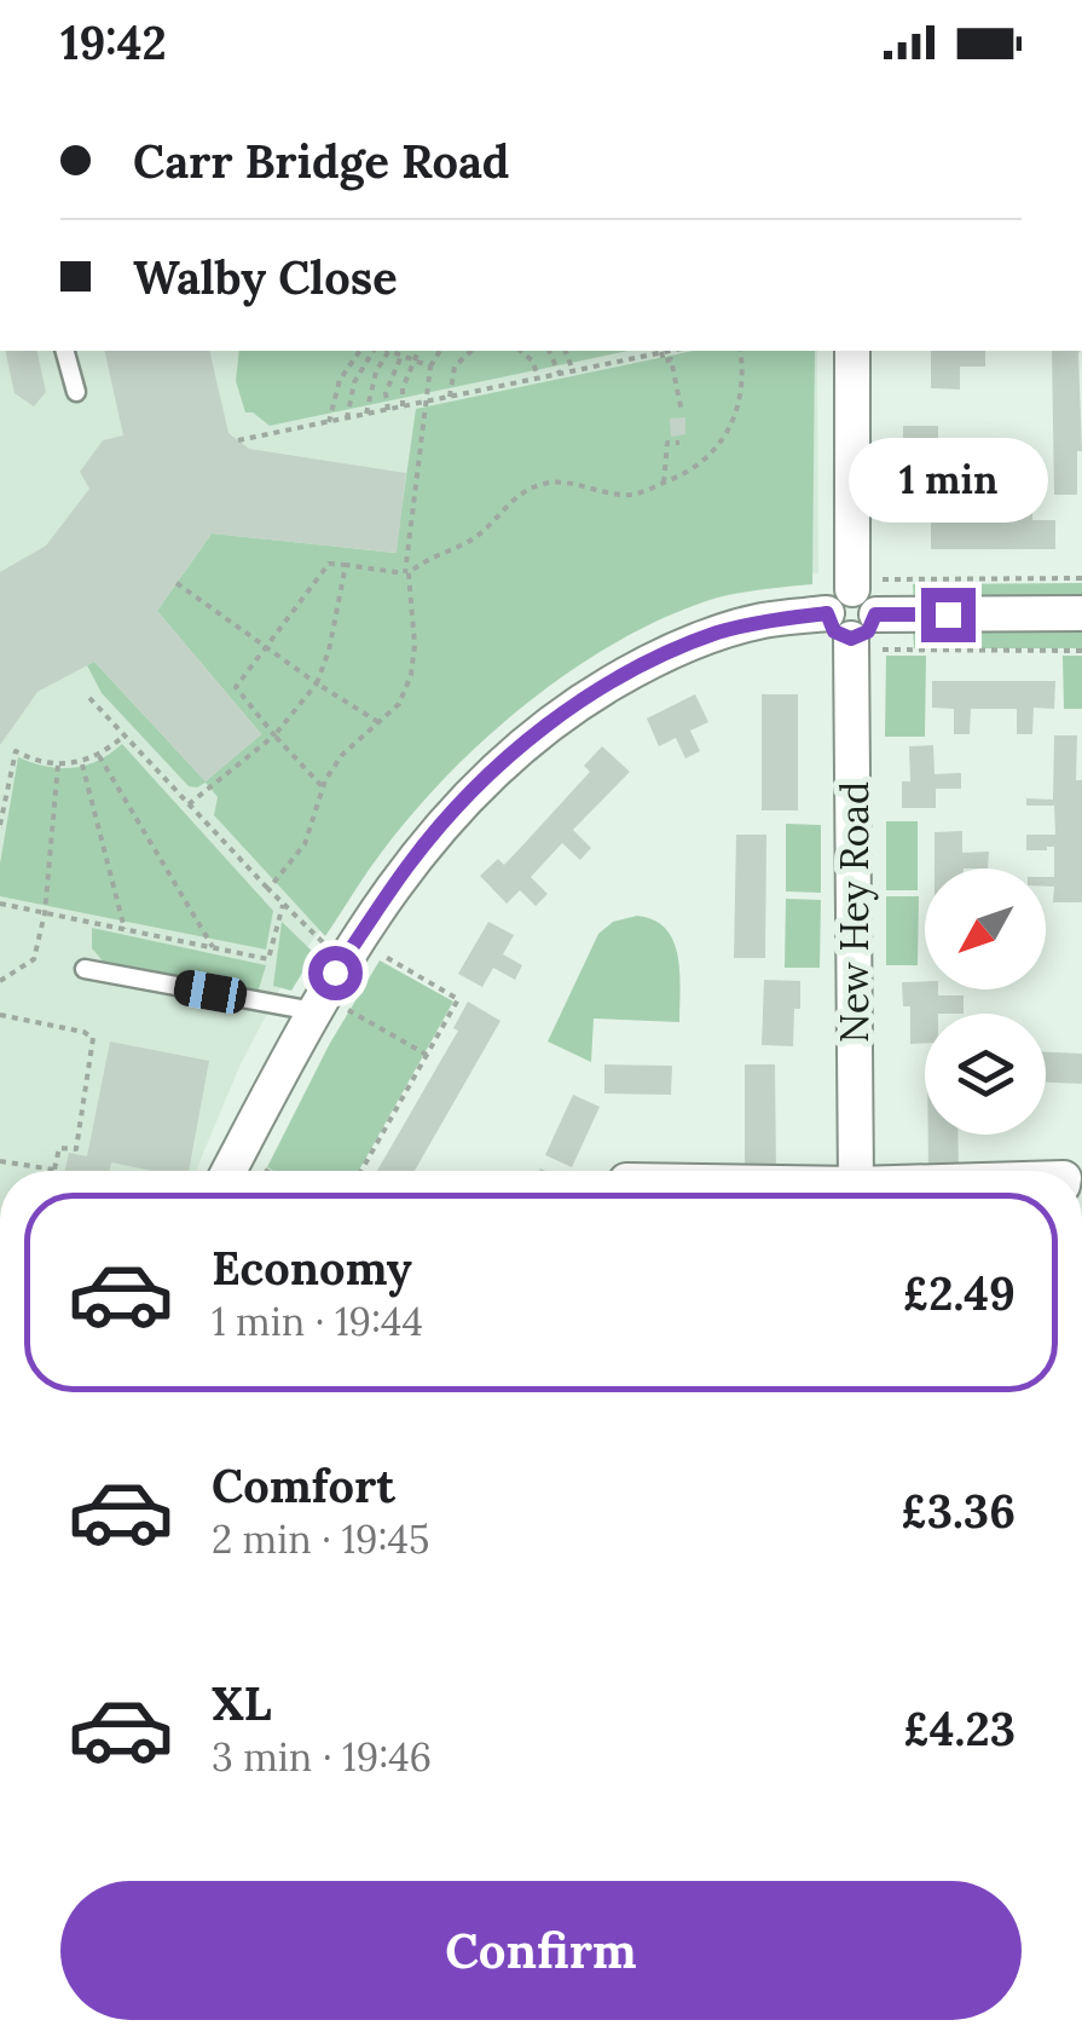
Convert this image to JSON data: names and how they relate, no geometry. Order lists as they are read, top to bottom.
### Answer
{
  "streets": {
    "street": ["New Hey Road"]
  },
  "north": "bottom left",
  "page": {
    "status": "19:42",
    "banner": ["Carr Bridge Road", "Walby Close"],
    "bubble": "1 min",
    "list": [
      {
        "name": "Economy",
        "note": "1 min · 19:44",
        "value": "£2.49"
      },
      {
        "name": "Comfort",
        "note": "2 min · 19:45",
        "value": "£3.36"
      },
      {
        "name": "XL",
        "note": "3 min · 19:46",
        "value": "£4.23"
      }
    ],
    "buttons": "Confirm"
  }
}
